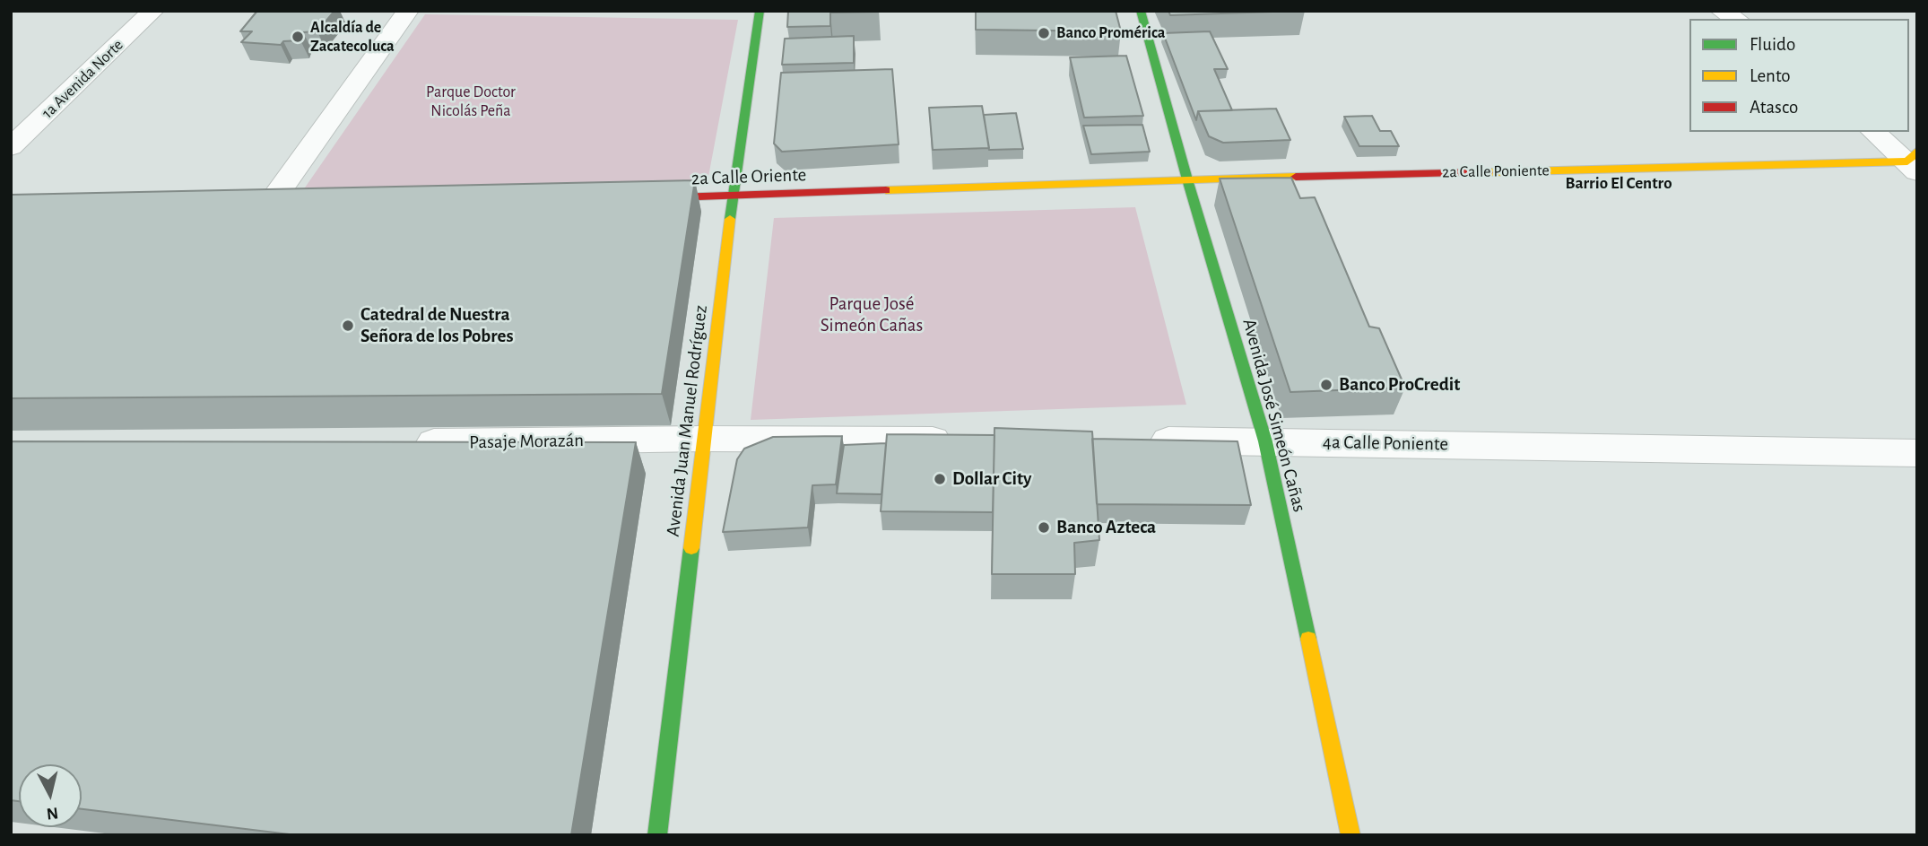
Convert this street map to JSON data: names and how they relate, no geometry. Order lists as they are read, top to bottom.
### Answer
{
  "streets": {
    "main road": [
      "2a Calle Poniente",
      "2a Calle Oriente",
      "Avenida José Simeón Cañas",
      "Avenida Juan Manuel Rodríguez"
    ],
    "street": ["1a Avenida Norte", "Pasaje Morazán", "4a Calle Poniente"]
  },
  "crossings": [
    ["2a Calle Poniente", "2a Calle Oriente"],
    ["2a Calle Poniente", "Avenida José Simeón Cañas"],
    ["2a Calle Oriente", "Avenida José Simeón Cañas"],
    ["2a Calle Oriente", "Avenida Juan Manuel Rodríguez"],
    ["Avenida José Simeón Cañas", "4a Calle Poniente"],
    ["Avenida Juan Manuel Rodríguez", "Pasaje Morazán"]
  ],
  "districts": ["Barrio El Centro"],
  "parks": ["Parque Doctor Nicolás Peña", "Parque José Simeón Cañas"],
  "places": [
    "Banco Promérica",
    "Alcaldía de Zacatecoluca",
    "Catedral de Nuestra Señora de los Pobres",
    "Banco ProCredit",
    "Dollar City",
    "Banco Azteca"
  ],
  "legend": ["Fluido", "Lento", "Atasco"],
  "north": "bottom"
}
